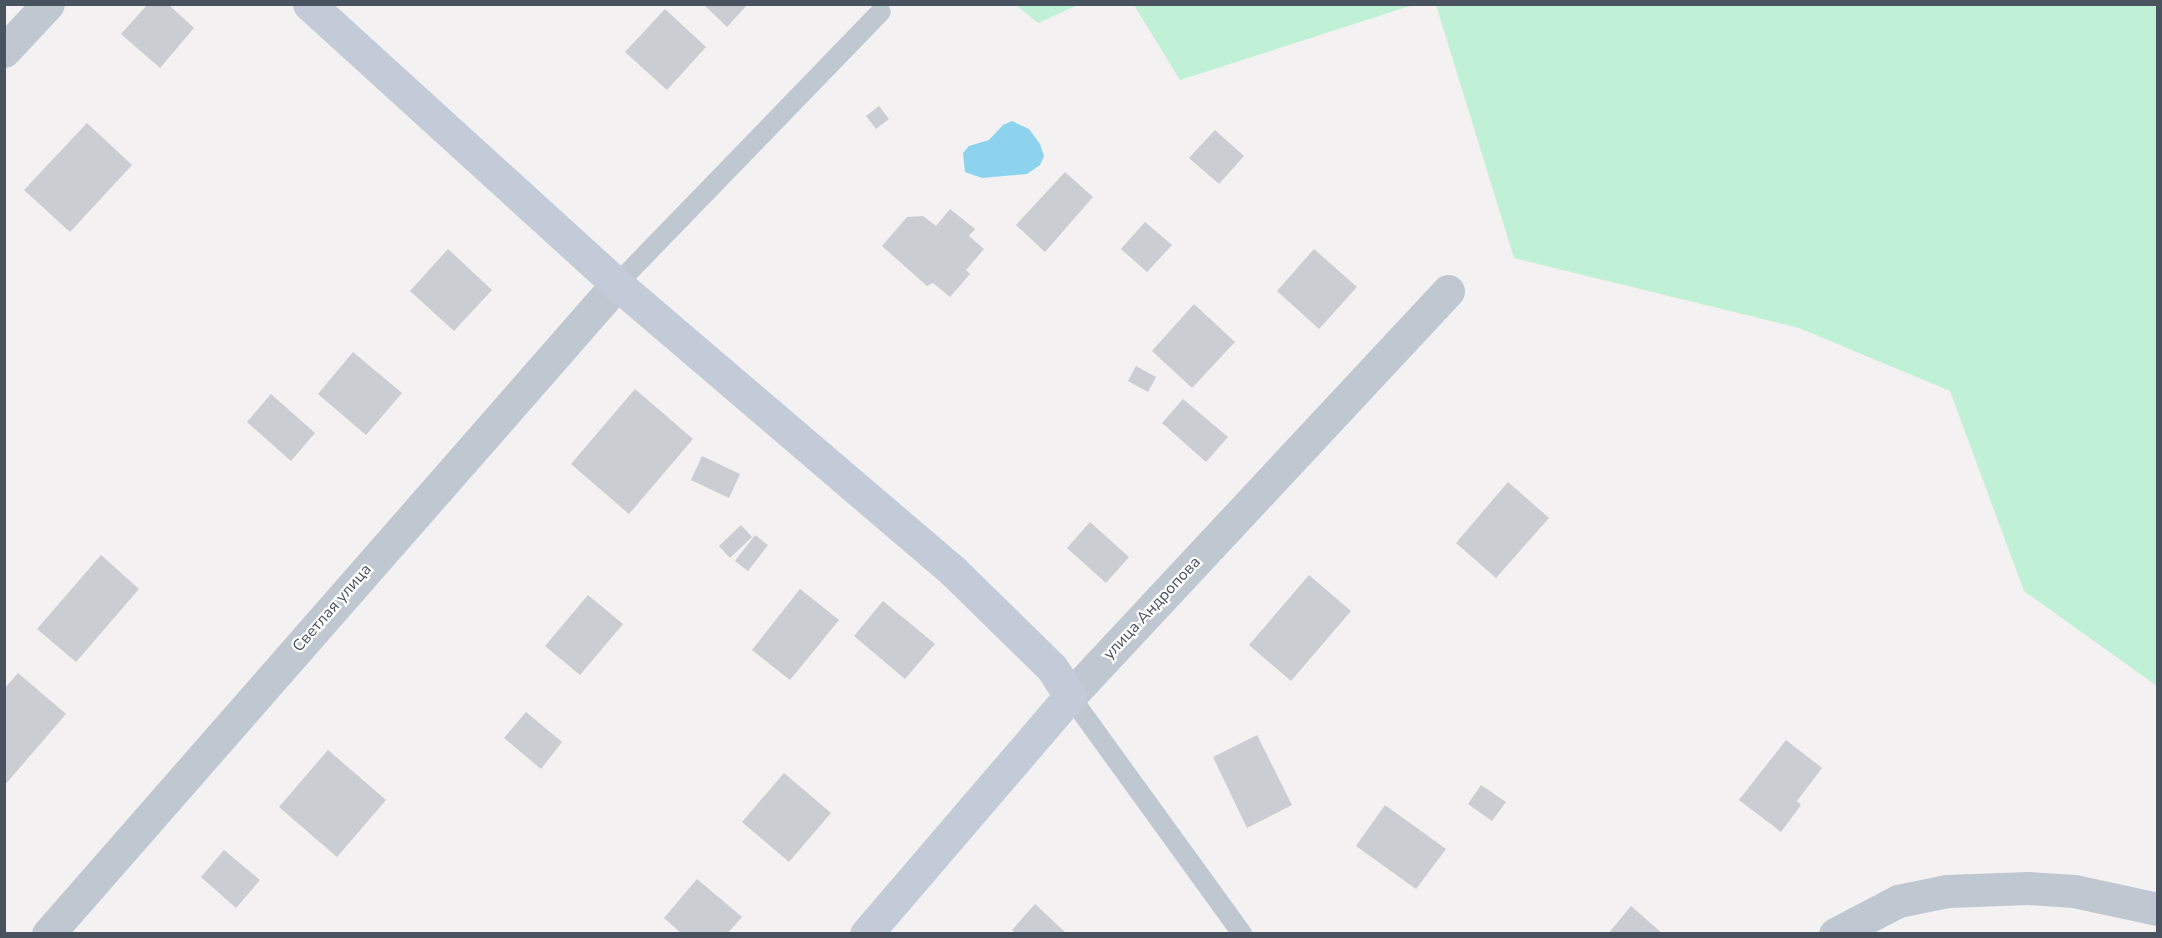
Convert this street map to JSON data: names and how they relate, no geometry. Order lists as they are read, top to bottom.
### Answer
{
  "streets": {
    "street": ["Светлая улица", "улица Андропова"]
  }
}
